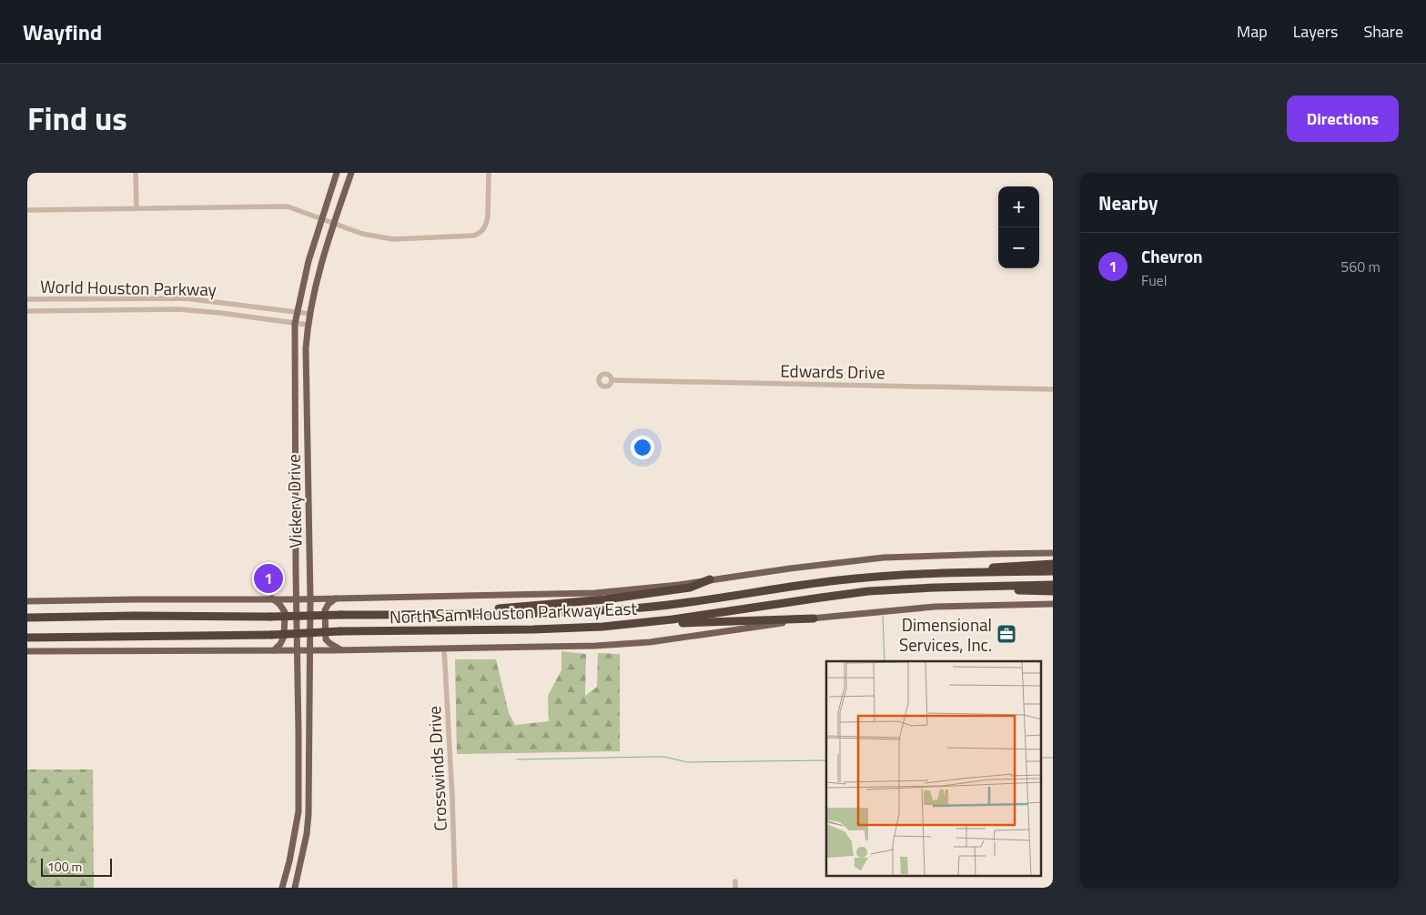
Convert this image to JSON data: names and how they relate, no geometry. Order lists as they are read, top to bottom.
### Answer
{
  "streets": {
    "highway": ["North Sam Houston Parkway East"],
    "main road": ["Vickery Drive"],
    "street": ["World Houston Parkway", "Edwards Drive", "Crosswinds Drive"]
  },
  "crossings": [
    ["World Houston Parkway", "Vickery Drive"],
    ["Vickery Drive", "North Sam Houston Parkway East"],
    ["North Sam Houston Parkway East", "Crosswinds Drive"]
  ],
  "places": {
    "office": ["Dimensional Services, Inc."]
  },
  "scale_bar": "100 m",
  "page": {
    "header": "Wayfind",
    "nav": ["Map", "Layers", "Share"],
    "title": "Find us",
    "buttons": "Directions",
    "heading": "Nearby",
    "map_buttons": ["+", "−"],
    "list": [
      {
        "mark": "1",
        "name": "Chevron",
        "note": "Fuel",
        "value": "560 m"
      }
    ],
    "pins": "1",
    "scale": "100 m"
  }
}
